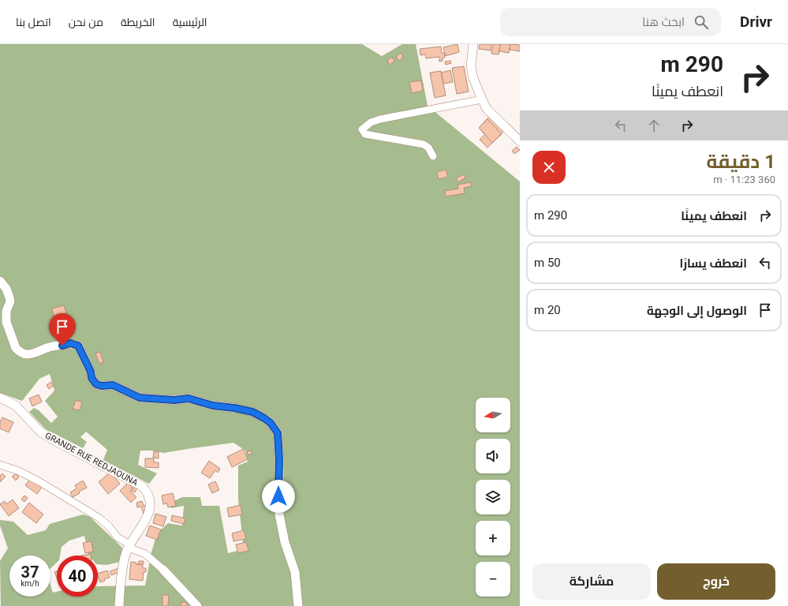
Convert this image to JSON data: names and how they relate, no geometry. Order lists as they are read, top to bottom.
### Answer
{
  "streets": {
    "street": ["GRANDE RUE REDJAOUNA"]
  },
  "north": "left",
  "page": {
    "header": "Drivr",
    "search": "ابحث هنا",
    "nav": [
      "الرئيسية",
      "الخريطة",
      "من نحن",
      "اتصل بنا"
    ],
    "turn": ["290 m", "انعطف يمينًا"],
    "heading": ["1 دقيقة", "360 m · 11:23"],
    "list": [
      {
        "name": "انعطف يمينًا",
        "value": "290 m"
      },
      {
        "name": "انعطف يسارًا",
        "value": "50 m"
      },
      {
        "name": "الوصول إلى الوجهة",
        "value": "20 m"
      }
    ],
    "map_buttons": ["+", "−"],
    "speed": "37 km/h",
    "limit": "40",
    "buttons": ["خروج", "مشاركة"]
  }
}
